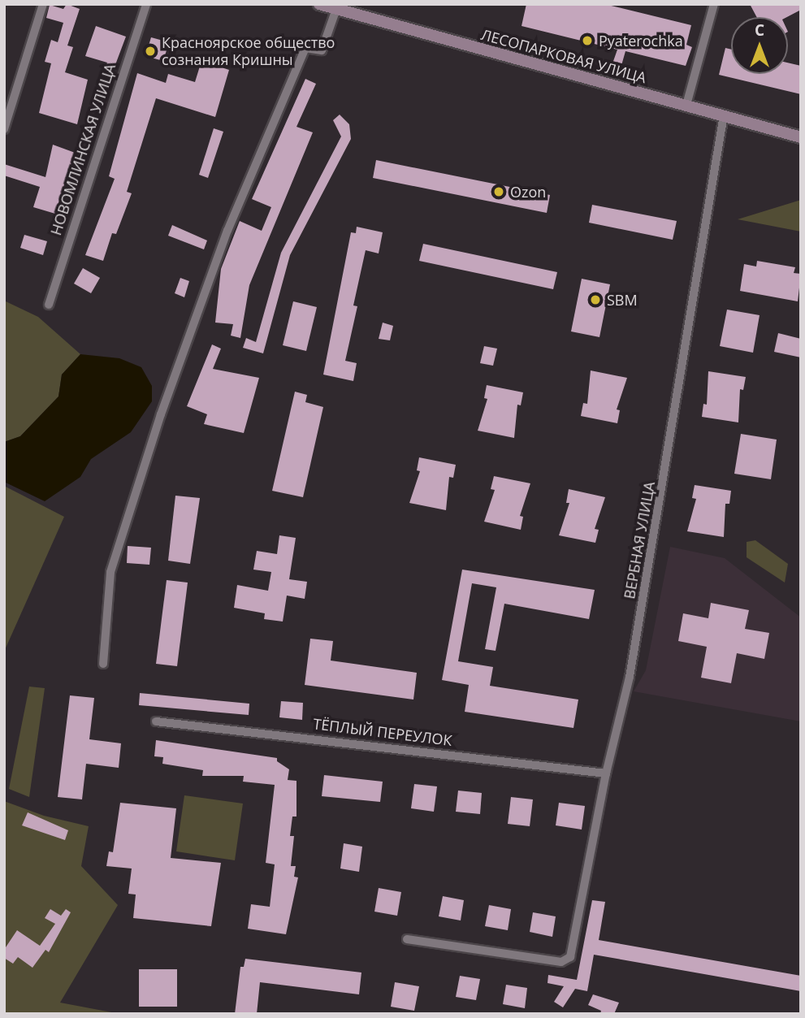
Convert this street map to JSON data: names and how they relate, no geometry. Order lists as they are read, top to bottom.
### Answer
{
  "streets": {
    "main road": ["ЛЕСОПАРКОВАЯ УЛИЦА"],
    "street": ["НОВОМЛИНСКАЯ УЛИЦА", "ВЕРБНАЯ УЛИЦА", "ТЁПЛЫЙ ПЕРЕУЛОК"]
  },
  "crossings": [
    ["ЛЕСОПАРКОВАЯ УЛИЦА", "ВЕРБНАЯ УЛИЦА"],
    ["ВЕРБНАЯ УЛИЦА", "ТЁПЛЫЙ ПЕРЕУЛОК"]
  ],
  "places": [
    "Pyaterochka",
    "Красноярское общество сознания Кришны",
    "Ozon",
    "SBM"
  ],
  "north": "top"
}
